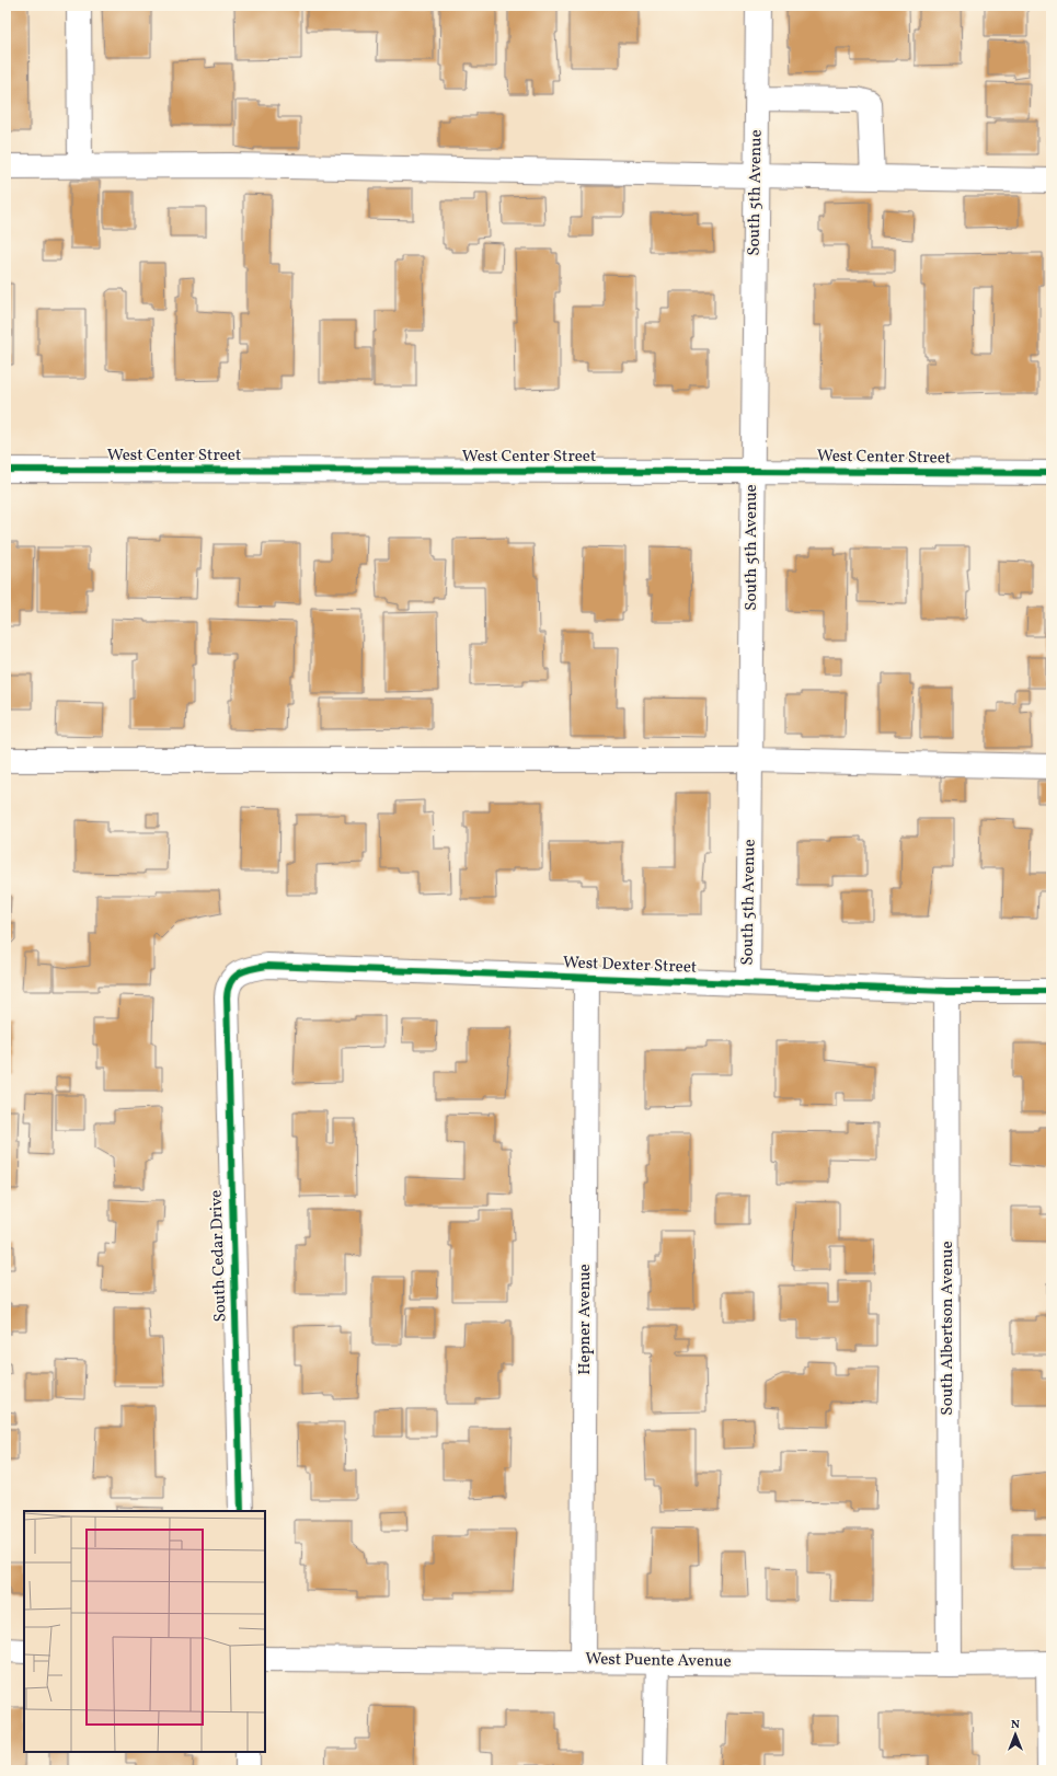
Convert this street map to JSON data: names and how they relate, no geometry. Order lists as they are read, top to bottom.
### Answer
{
  "streets": {
    "street": [
      "South 5th Avenue",
      "West Center Street",
      "West Dexter Street",
      "South Cedar Drive",
      "Hepner Avenue",
      "South Albertson Avenue",
      "West Puente Avenue"
    ]
  },
  "crossings": [
    ["South 5th Avenue", "West Center Street"],
    ["South 5th Avenue", "West Dexter Street"],
    ["West Dexter Street", "South Cedar Drive"],
    ["West Dexter Street", "Hepner Avenue"],
    ["West Dexter Street", "South Albertson Avenue"],
    ["Hepner Avenue", "West Puente Avenue"],
    ["South Albertson Avenue", "West Puente Avenue"]
  ],
  "north": "top"
}
